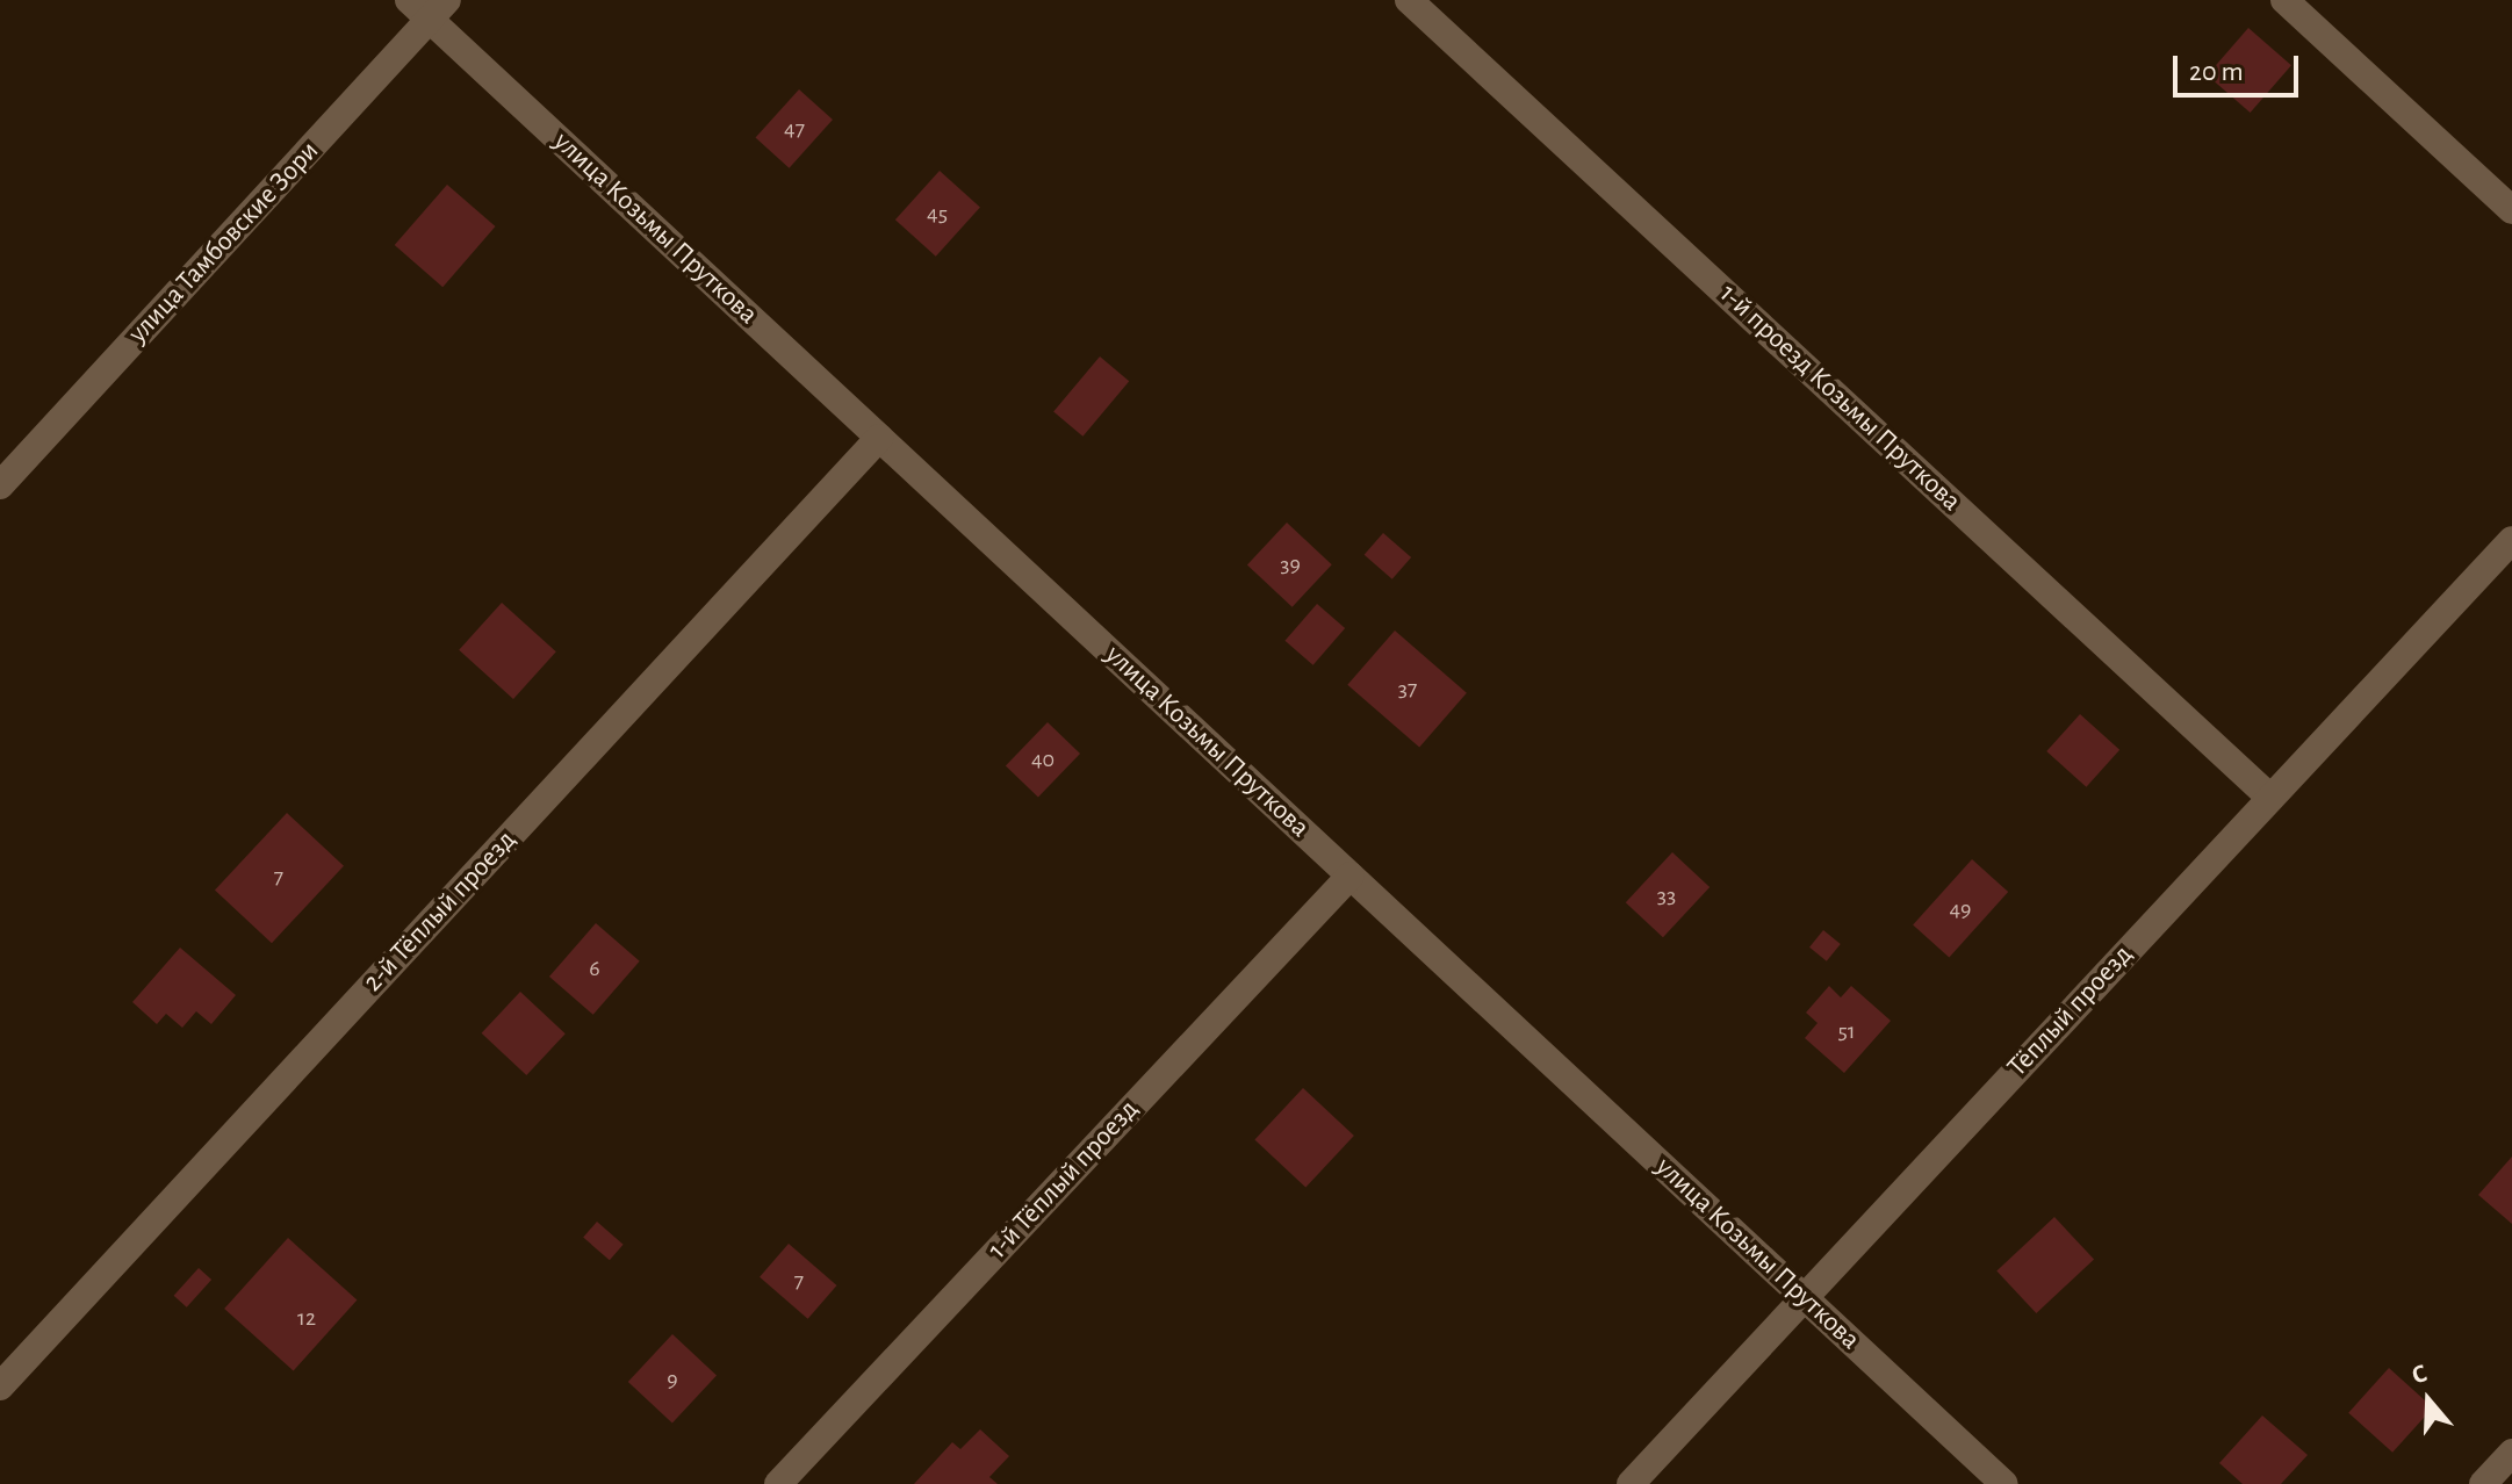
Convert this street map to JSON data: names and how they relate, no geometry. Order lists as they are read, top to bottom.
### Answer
{
  "streets": {
    "street": [
      "улица Козьмы Пруткова",
      "улица Тамбовские Зори",
      "1-й проезд Козьмы Пруткова",
      "2-й Тёплый проезд",
      "Тёплый проезд",
      "1-й Тёплый проезд"
    ]
  },
  "crossings": [
    ["улица Козьмы Пруткова", "улица Тамбовские Зори"],
    ["улица Козьмы Пруткова", "2-й Тёплый проезд"],
    ["улица Козьмы Пруткова", "Тёплый проезд"],
    ["улица Козьмы Пруткова", "1-й Тёплый проезд"],
    ["1-й проезд Козьмы Пруткова", "Тёплый проезд"]
  ],
  "house_numbers": [
    "47",
    "45",
    "39",
    "37",
    "40",
    "7",
    "33",
    "49",
    "6",
    "51",
    "7",
    "12",
    "9"
  ],
  "scale_bar": "20 m",
  "north": "top"
}
